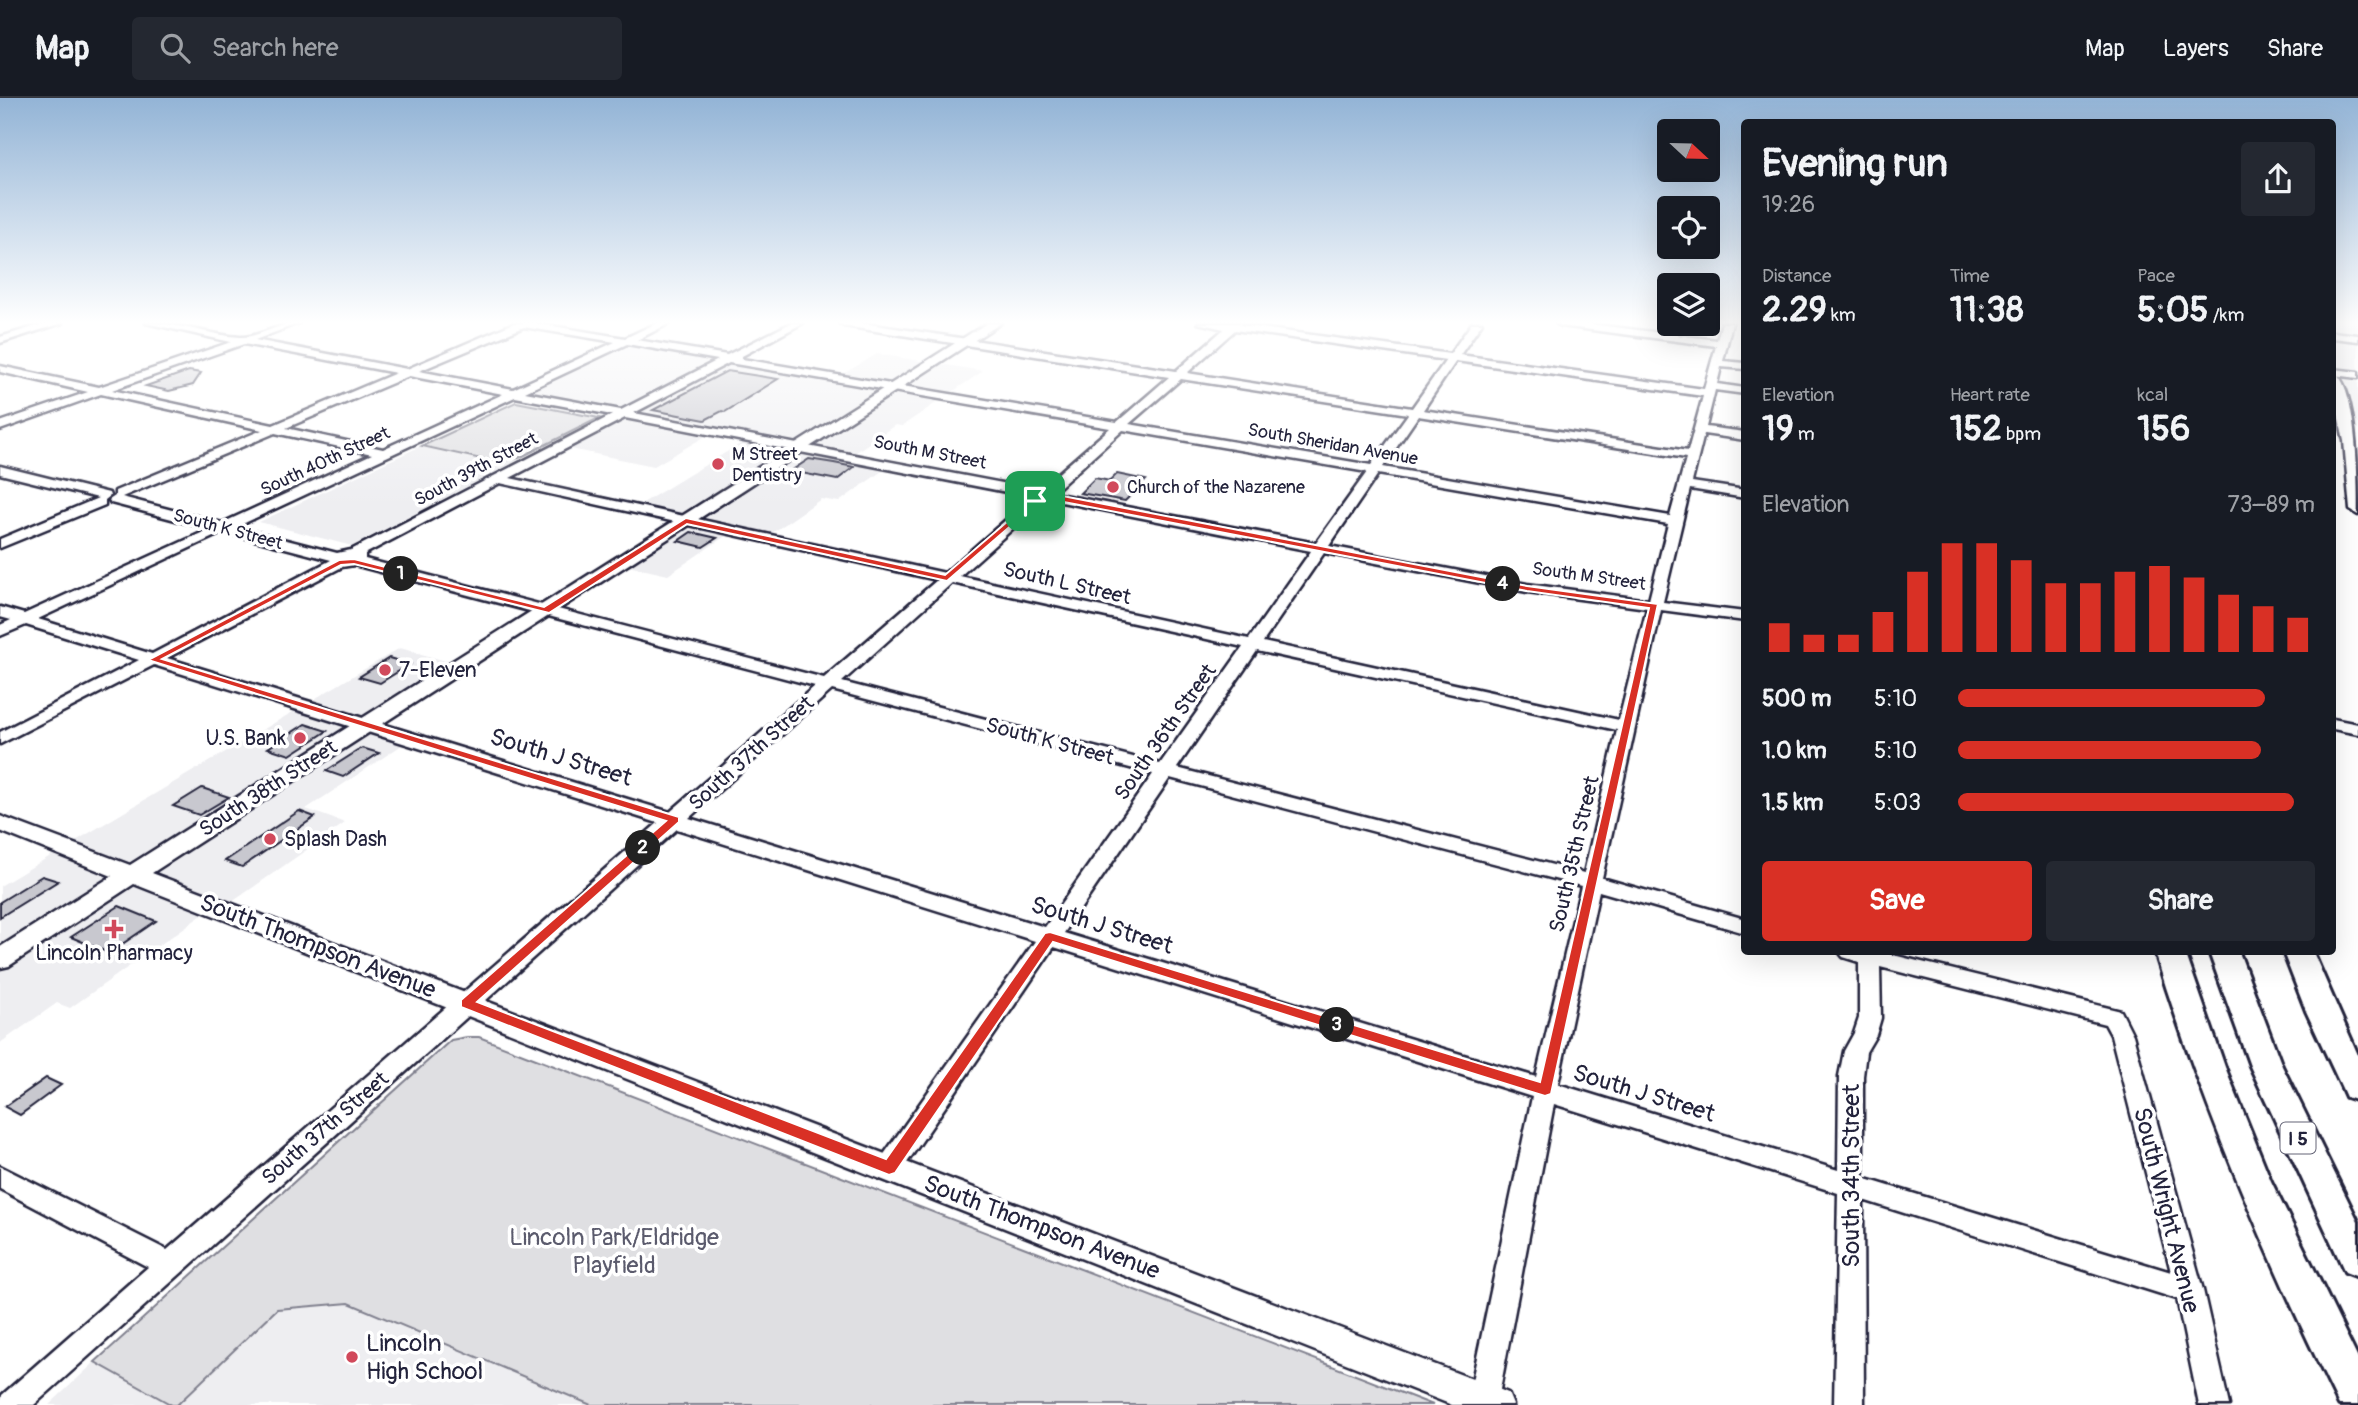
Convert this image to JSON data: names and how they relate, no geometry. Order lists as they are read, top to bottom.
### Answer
{
  "streets": {
    "highway": ["I 5"],
    "main road": ["South 38th Street", "South Thompson Avenue"],
    "street": [
      "South Sheridan Avenue",
      "South M Street",
      "South 40th Street",
      "South 39th Street",
      "South K Street",
      "South L Street",
      "South 36th Street",
      "South 37th Street",
      "South J Street",
      "South 35th Street",
      "South 34th Street",
      "South Wright Avenue"
    ]
  },
  "crossings": [
    ["South Sheridan Avenue", "South 36th Street"],
    ["South Sheridan Avenue", "South 37th Street"],
    ["South Sheridan Avenue", "South 38th Street"],
    ["South Sheridan Avenue", "South 35th Street"],
    ["South M Street", "South 40th Street"],
    ["South M Street", "South 39th Street"],
    ["South M Street", "South 36th Street"],
    ["South M Street", "South 37th Street"],
    ["South M Street", "South 38th Street"],
    ["South M Street", "South 35th Street"],
    ["South 40th Street", "South K Street"],
    ["South 40th Street", "South J Street"],
    ["South 39th Street", "South K Street"],
    ["South 39th Street", "South L Street"],
    ["South 39th Street", "South J Street"],
    ["South K Street", "South 36th Street"],
    ["South K Street", "South 37th Street"],
    ["South K Street", "South 38th Street"],
    ["South K Street", "South 35th Street"],
    ["South L Street", "South 36th Street"],
    ["South L Street", "South 37th Street"],
    ["South L Street", "South 38th Street"],
    ["South L Street", "South 35th Street"],
    ["South 36th Street", "South J Street"],
    ["South 36th Street", "South Thompson Avenue"],
    ["South 37th Street", "South J Street"],
    ["South 37th Street", "South Thompson Avenue"],
    ["South J Street", "South 38th Street"],
    ["South J Street", "South 35th Street"],
    ["South J Street", "South 34th Street"],
    ["South J Street", "South Wright Avenue"],
    ["South 38th Street", "South Thompson Avenue"],
    ["South 35th Street", "South Thompson Avenue"]
  ],
  "parks": ["Lincoln Park/Eldridge Playfield"],
  "places": {
    "other": [
      "M Street Dentistry",
      "Church of the Nazarene",
      "7-Eleven",
      "U.S. Bank",
      "Splash Dash",
      "Lincoln High School"
    ],
    "health": ["Lincoln Pharmacy"]
  },
  "north": "right",
  "page": {
    "header": "Map",
    "search": "Search here",
    "nav": ["Map", "Layers", "Share"],
    "heading": ["Evening run", "19:26"],
    "stats": [
      ["Distance", "2.29 km"],
      ["Time", "11:38"],
      ["Pace", "5:05 /km"],
      ["Elevation", "19 m"],
      ["Heart rate", "152 bpm"],
      ["kcal", "156"]
    ],
    "chart": ["Elevation", "73–89 m"],
    "pins": [
      "1",
      "4",
      "2",
      "3"
    ],
    "list": [
      {
        "name": "500 m",
        "note": "5:10"
      },
      {
        "name": "1.0 km",
        "note": "5:10"
      },
      {
        "name": "1.5 km",
        "note": "5:03"
      }
    ],
    "buttons": ["Save", "Share"]
  }
}
